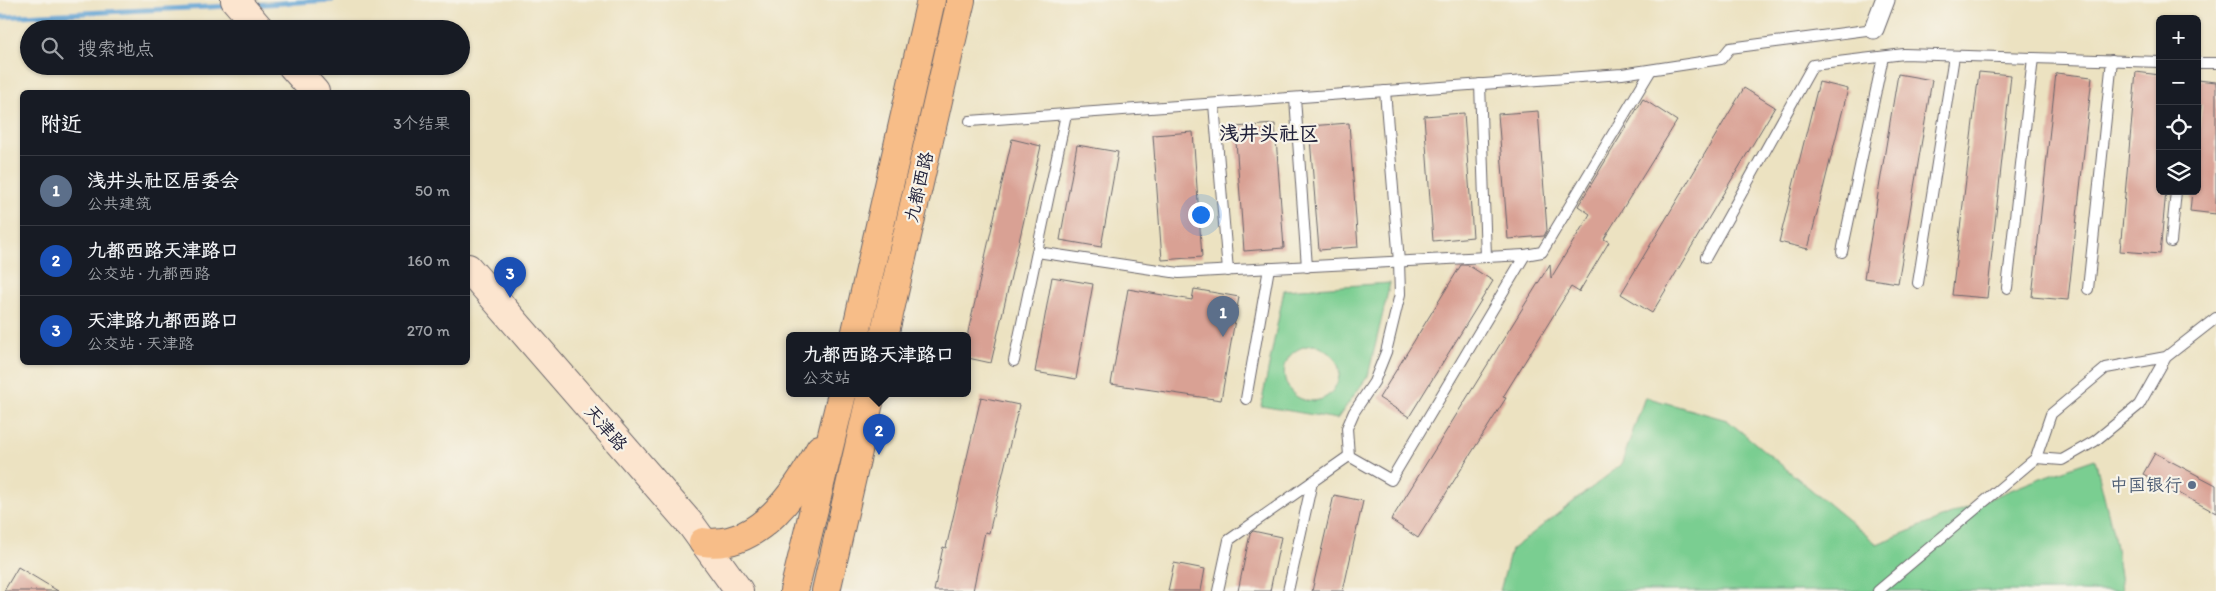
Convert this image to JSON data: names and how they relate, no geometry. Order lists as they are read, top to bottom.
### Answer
{
  "streets": {
    "main road": ["九都西路", "天津路"]
  },
  "districts": ["浅井头社区"],
  "places": ["中国银行"],
  "page": {
    "map_buttons": ["+", "−"],
    "search": "搜索地点",
    "heading": ["附近", "3个结果"],
    "list": [
      {
        "mark": "1",
        "name": "浅井头社区居委会",
        "note": "公共建筑",
        "value": "50 m"
      },
      {
        "mark": "2",
        "name": "九都西路天津路口",
        "note": "公交站 · 九都西路",
        "value": "160 m"
      },
      {
        "mark": "3",
        "name": "天津路九都西路口",
        "note": "公交站 · 天津路",
        "value": "270 m"
      }
    ],
    "pins": ["3", "1", "2"],
    "popup": ["九都西路天津路口", "公交站"]
  }
}
